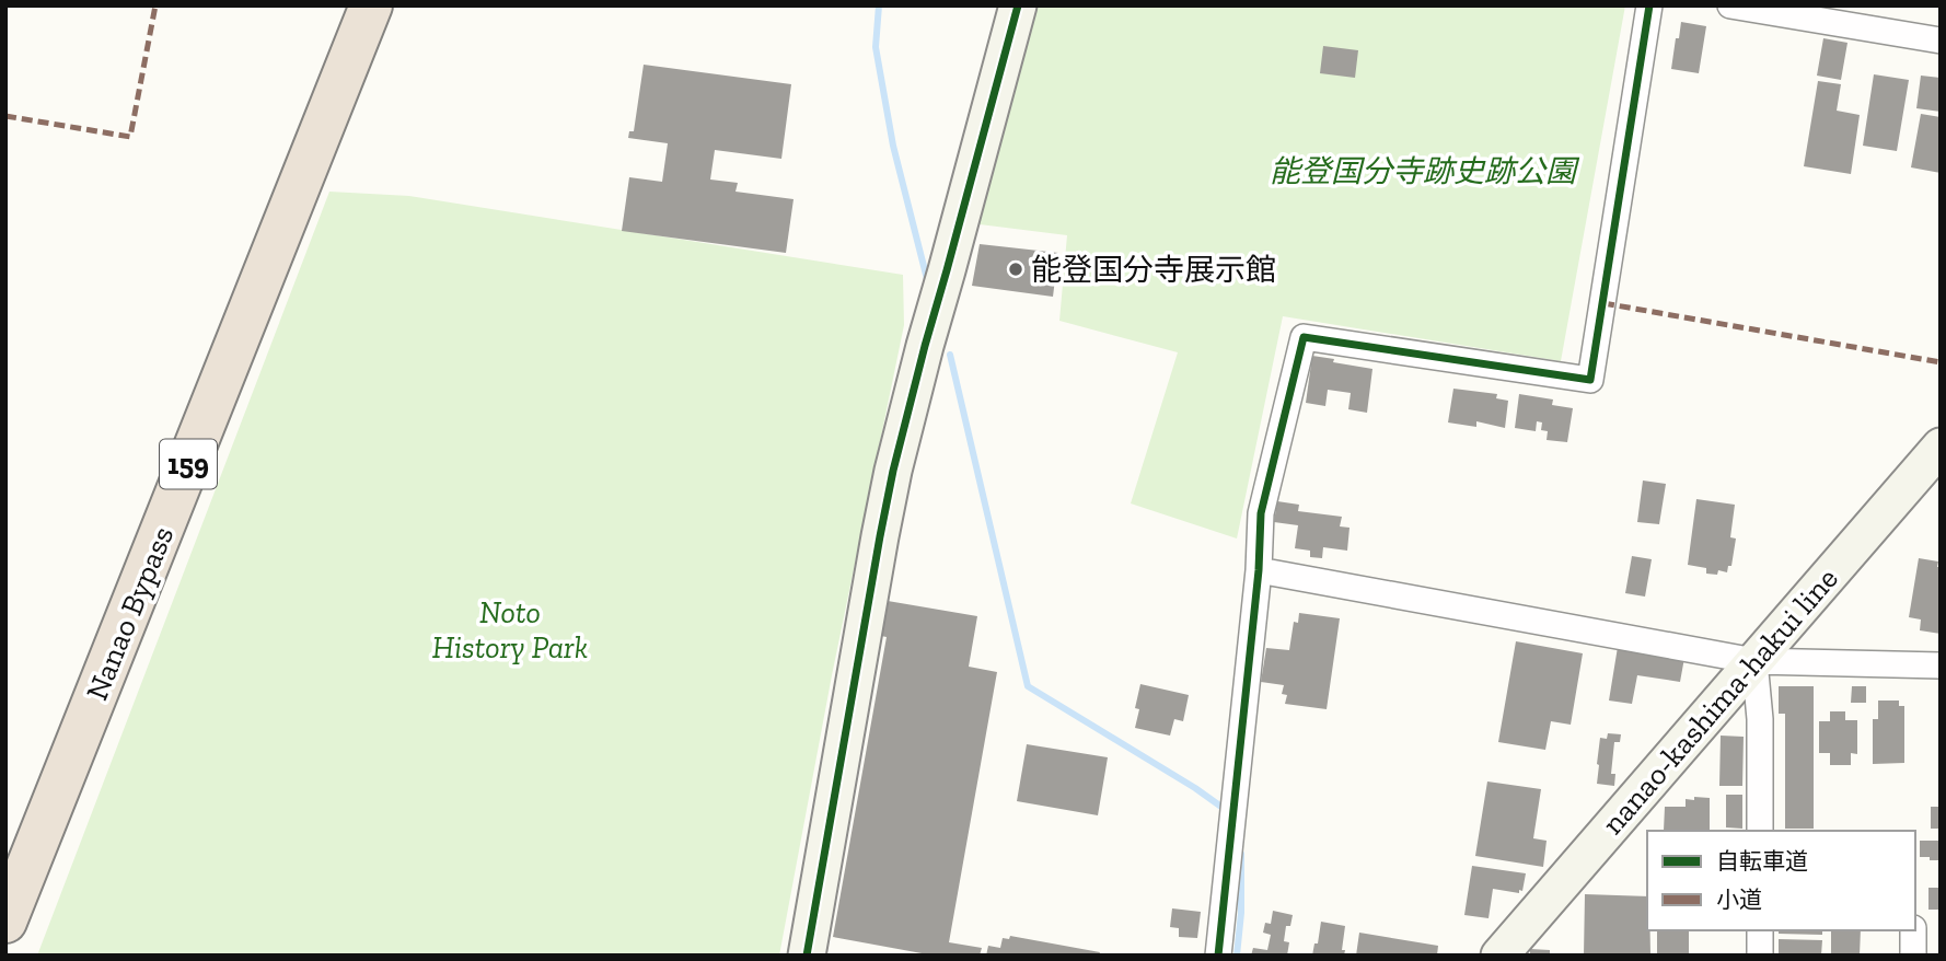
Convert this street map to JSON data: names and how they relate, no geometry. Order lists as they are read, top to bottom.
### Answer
{
  "streets": {
    "highway": ["159", "Nanao Bypass"],
    "street": ["nanao-kashima-hakui line"]
  },
  "parks": ["能登国分寺跡史跡公園", "Noto History Park"],
  "places": ["能登国分寺展示館"],
  "legend": ["自転車道", "小道"]
}
